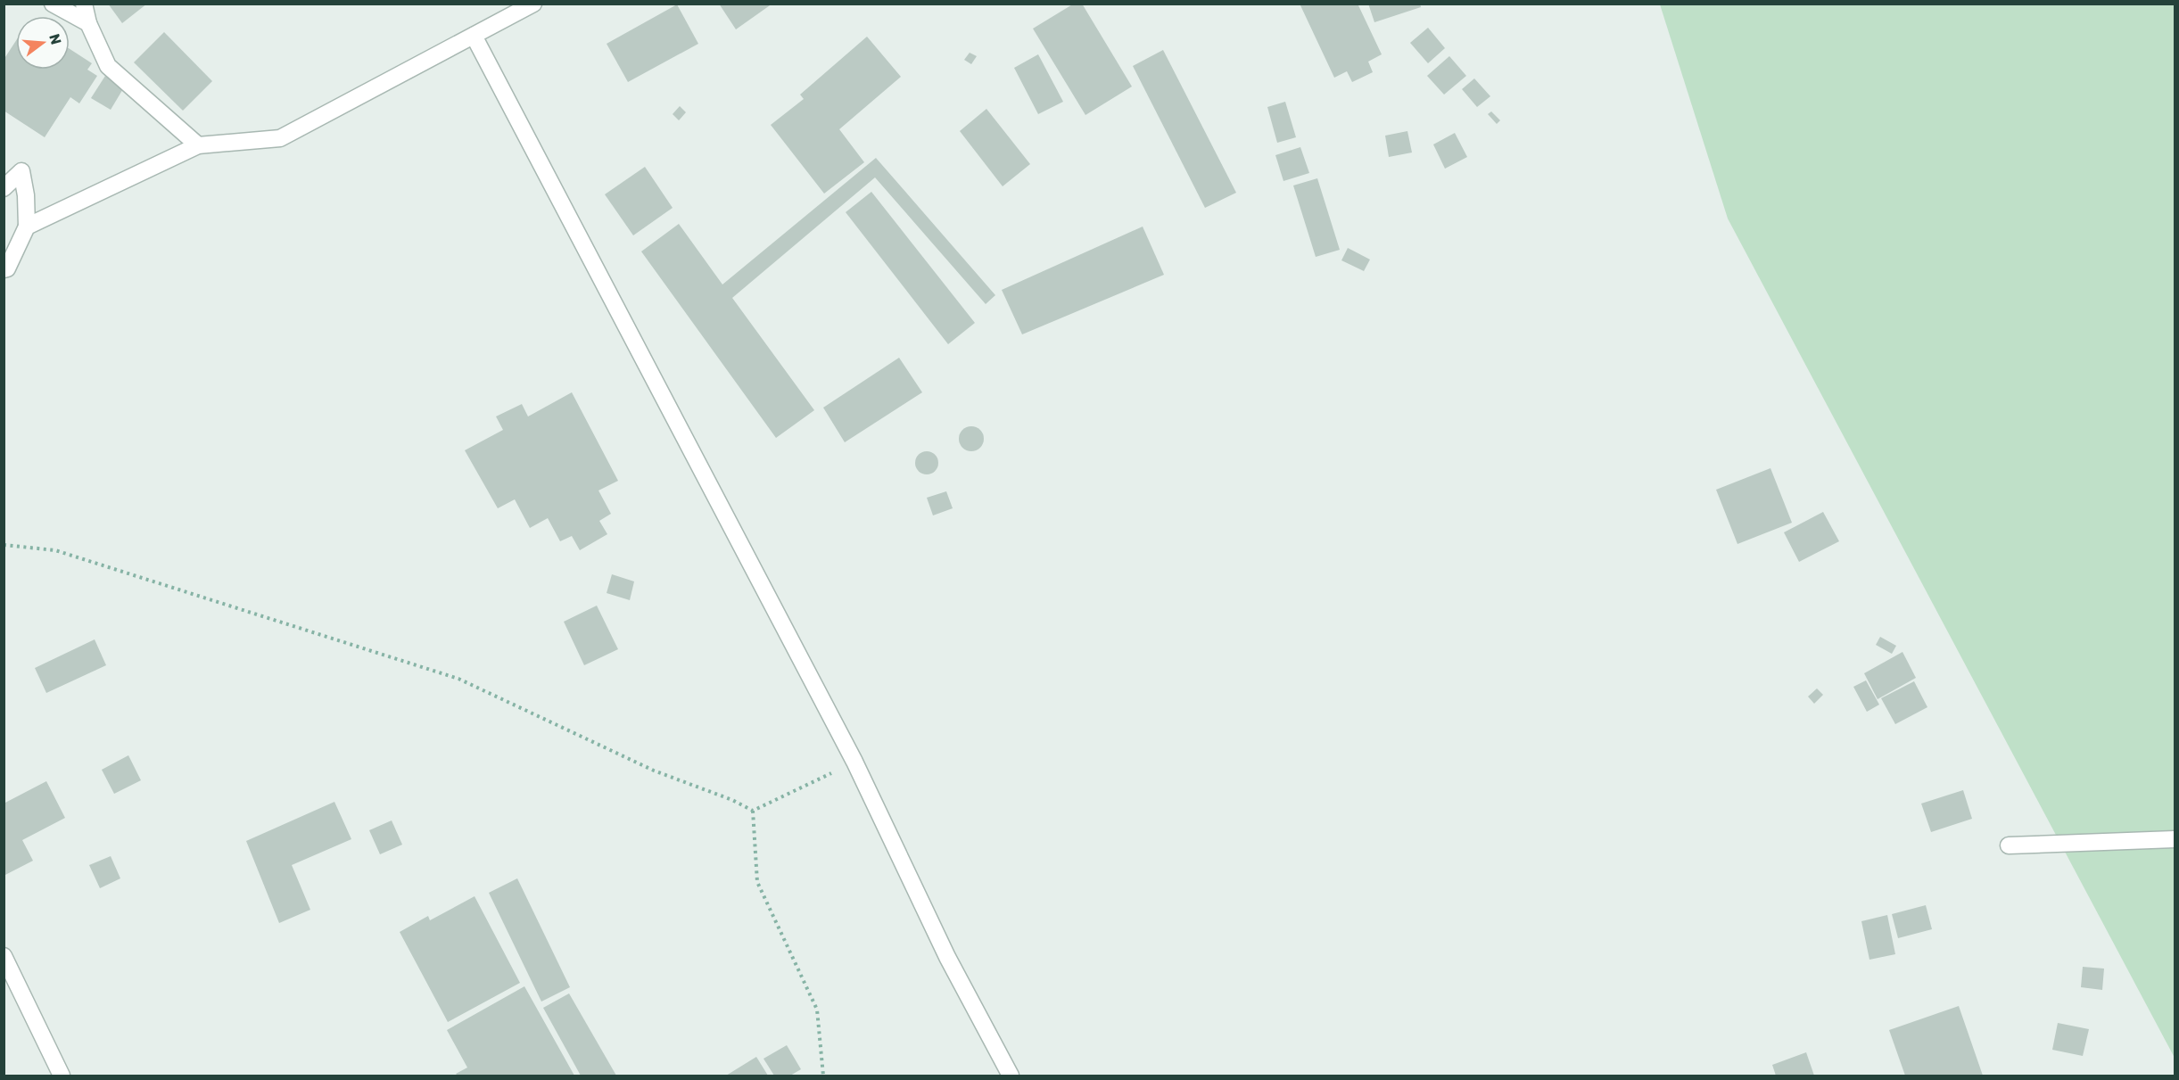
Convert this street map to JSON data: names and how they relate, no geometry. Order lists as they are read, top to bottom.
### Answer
{
  "north": "right"
}
